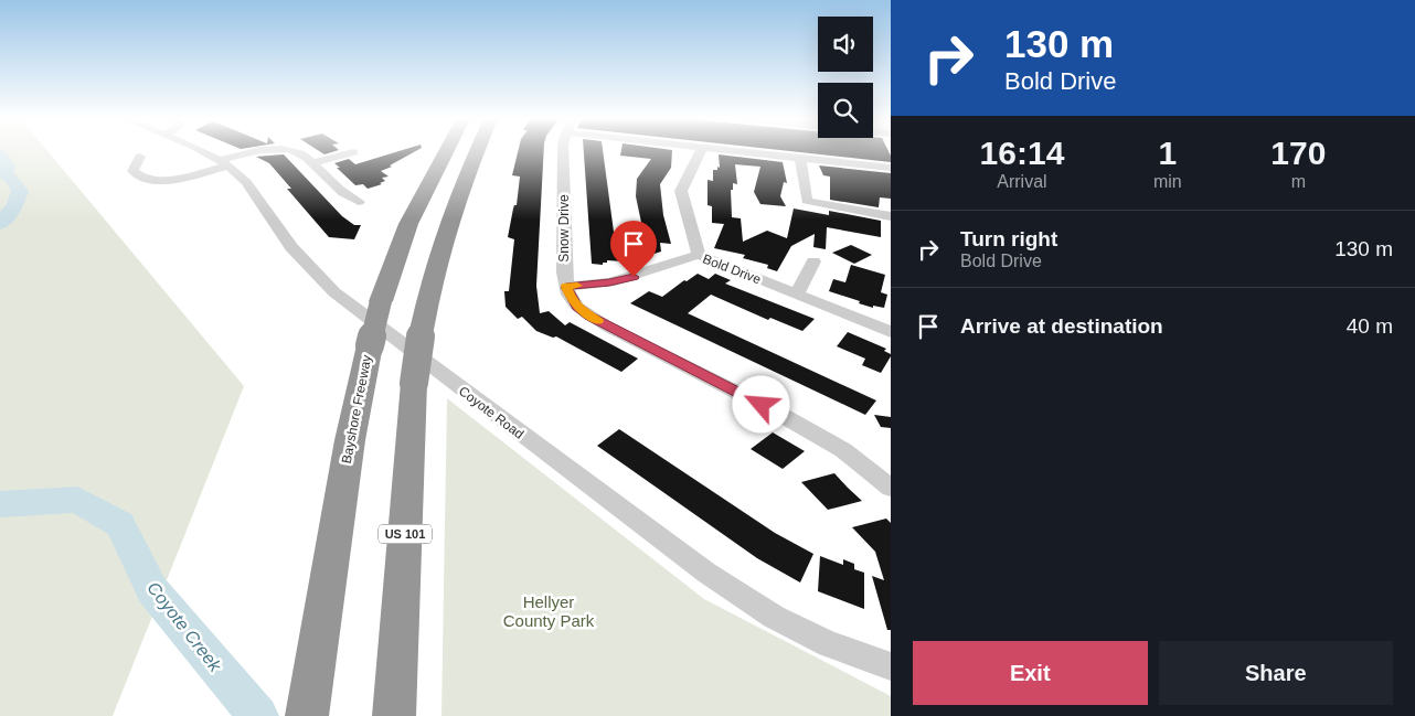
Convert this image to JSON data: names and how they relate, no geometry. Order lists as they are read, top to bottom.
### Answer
{
  "streets": {
    "highway": ["Bayshore Freeway", "US 101"],
    "street": ["Snow Drive", "Bold Drive", "Coyote Road"]
  },
  "crossings": [
    ["Snow Drive", "Bold Drive"]
  ],
  "water": ["Coyote Creek"],
  "parks": ["Hellyer County Park"],
  "page": {
    "turn": ["130 m", "Bold Drive"],
    "eta": [
      "16:14",
      "Arrival",
      "1",
      "min",
      "170",
      "m"
    ],
    "list": [
      {
        "name": "Turn right",
        "note": "Bold Drive",
        "value": "130 m"
      },
      {
        "name": "Arrive at destination",
        "value": "40 m"
      }
    ],
    "buttons": ["Exit", "Share"]
  }
}
